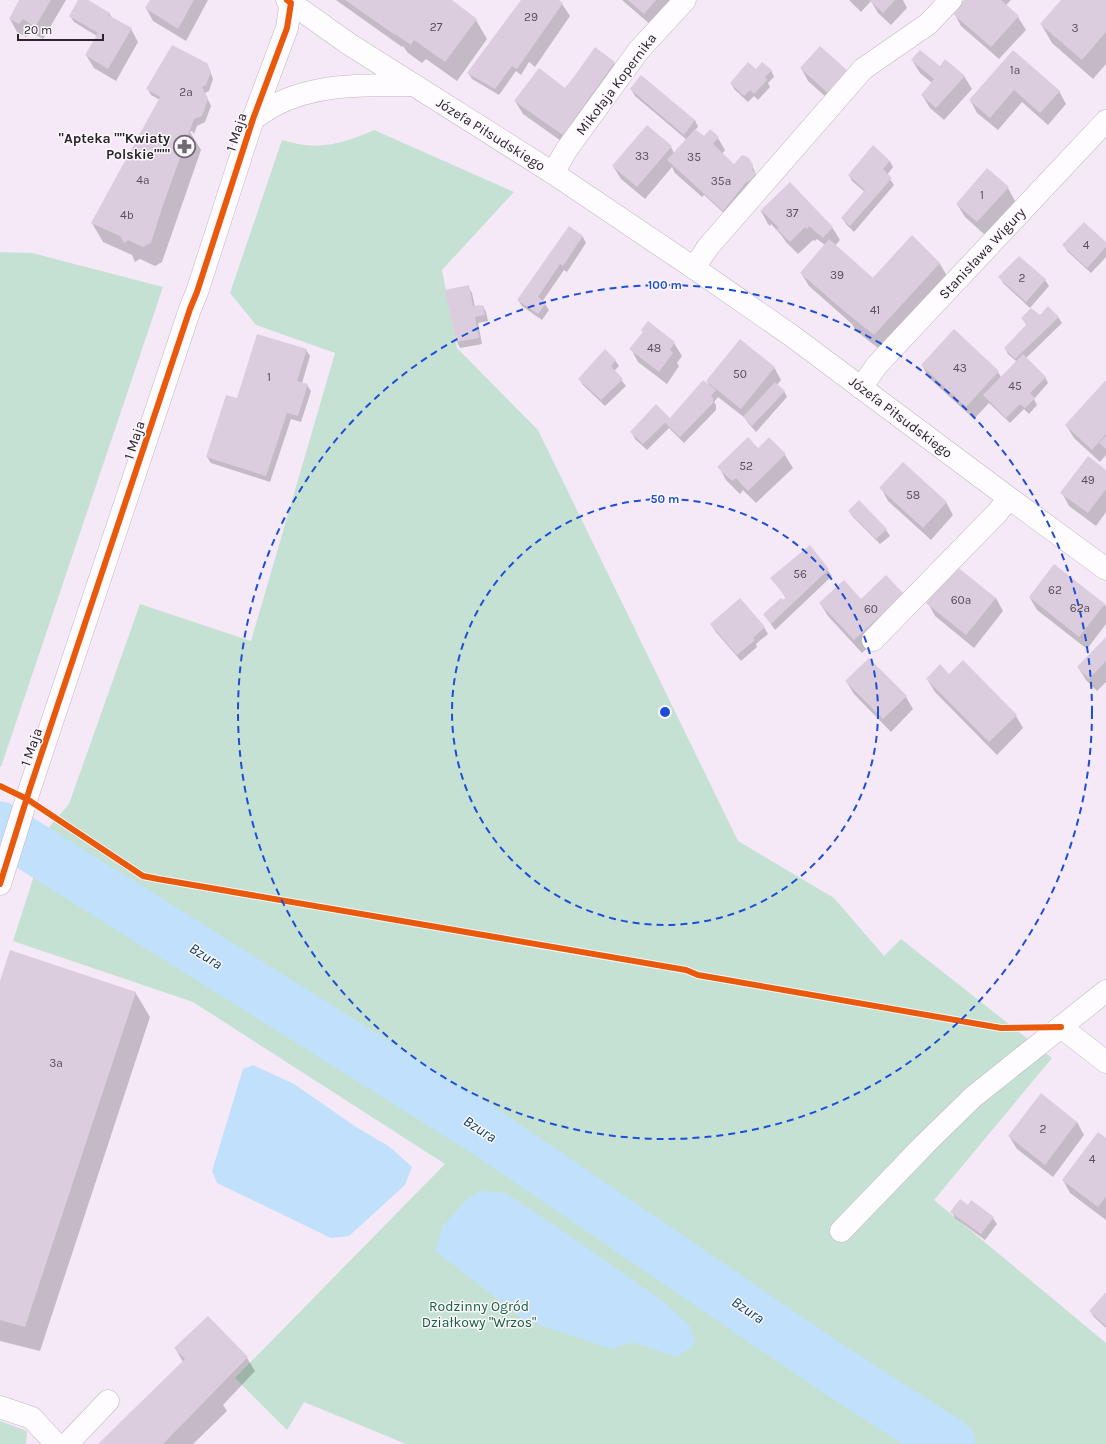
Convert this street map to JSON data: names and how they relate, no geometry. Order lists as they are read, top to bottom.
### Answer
{
  "streets": {
    "street": [
      "Mikołaja Kopernika",
      "1 Maja",
      "Józefa Piłsudskiego",
      "Stanisława Wigury"
    ]
  },
  "crossings": [
    ["Mikołaja Kopernika", "Józefa Piłsudskiego"],
    ["1 Maja", "Józefa Piłsudskiego"],
    ["Józefa Piłsudskiego", "Stanisława Wigury"]
  ],
  "water": ["Bzura"],
  "parks": ["Rodzinny Ogród Działkowy \"Wrzos\""],
  "places": {
    "pharmacy": ["\"Apteka \"\"Kwiaty Polskie\"\"\""]
  },
  "house_numbers": [
    "29",
    "27",
    "3",
    "1a",
    "2a",
    "33",
    "35",
    "4a",
    "35a",
    "1",
    "37",
    "4b",
    "4",
    "39",
    "2",
    "41",
    "48",
    "43",
    "50",
    "1",
    "45",
    "52",
    "49",
    "58",
    "56",
    "62",
    "60a",
    "62a",
    "60",
    "3a",
    "2",
    "4"
  ],
  "scale_bar": "20 m",
  "rings": ["100 m", "50 m"]
}
